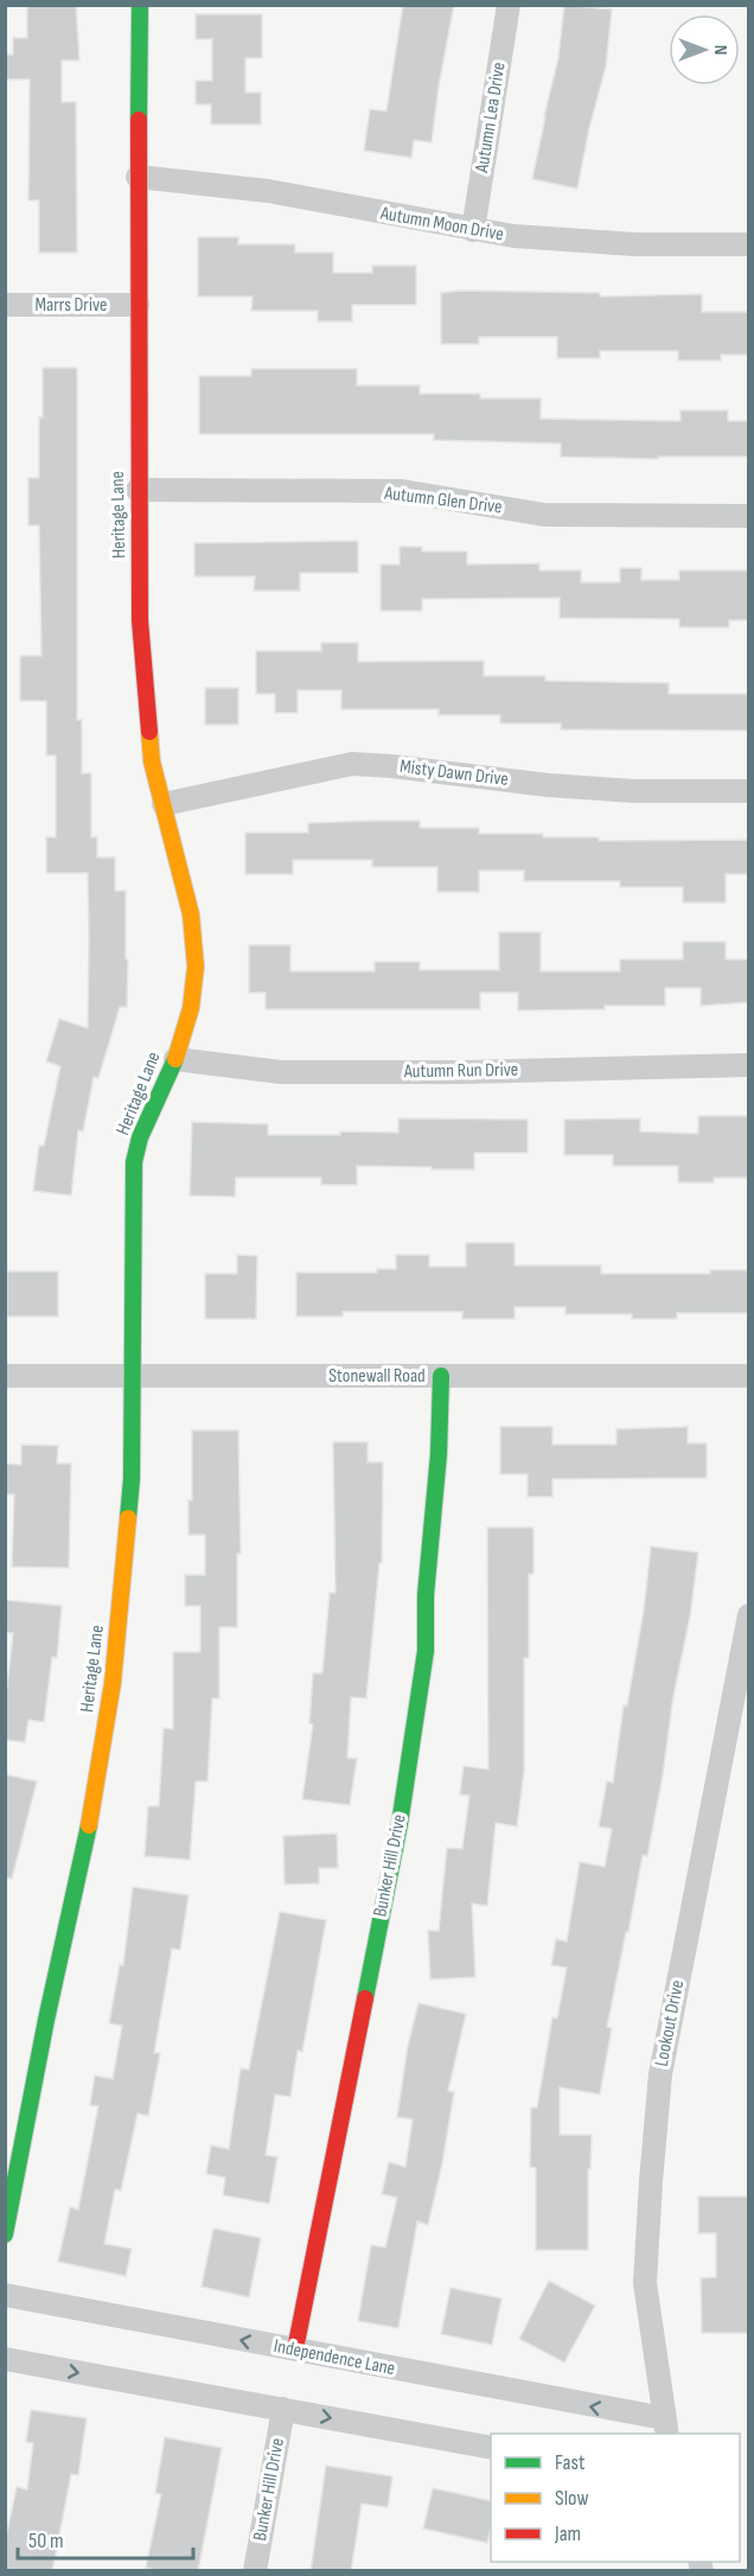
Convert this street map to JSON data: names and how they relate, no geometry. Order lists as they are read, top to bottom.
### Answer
{
  "streets": {
    "street": [
      "Autumn Lea Drive",
      "Autumn Moon Drive",
      "Marrs Drive",
      "Autumn Glen Drive",
      "Heritage Lane",
      "Misty Dawn Drive",
      "Autumn Run Drive",
      "Stonewall Road",
      "Bunker Hill Drive",
      "Lookout Drive",
      "Independence Lane"
    ]
  },
  "crossings": [
    ["Autumn Lea Drive", "Autumn Moon Drive"],
    ["Autumn Moon Drive", "Heritage Lane"],
    ["Marrs Drive", "Heritage Lane"],
    ["Autumn Glen Drive", "Heritage Lane"],
    ["Heritage Lane", "Misty Dawn Drive"],
    ["Heritage Lane", "Autumn Run Drive"],
    ["Heritage Lane", "Stonewall Road"],
    ["Stonewall Road", "Bunker Hill Drive"],
    ["Bunker Hill Drive", "Independence Lane"],
    ["Lookout Drive", "Independence Lane"]
  ],
  "legend": ["Fast", "Slow", "Jam"],
  "scale_bar": "50 m",
  "north": "right"
}
